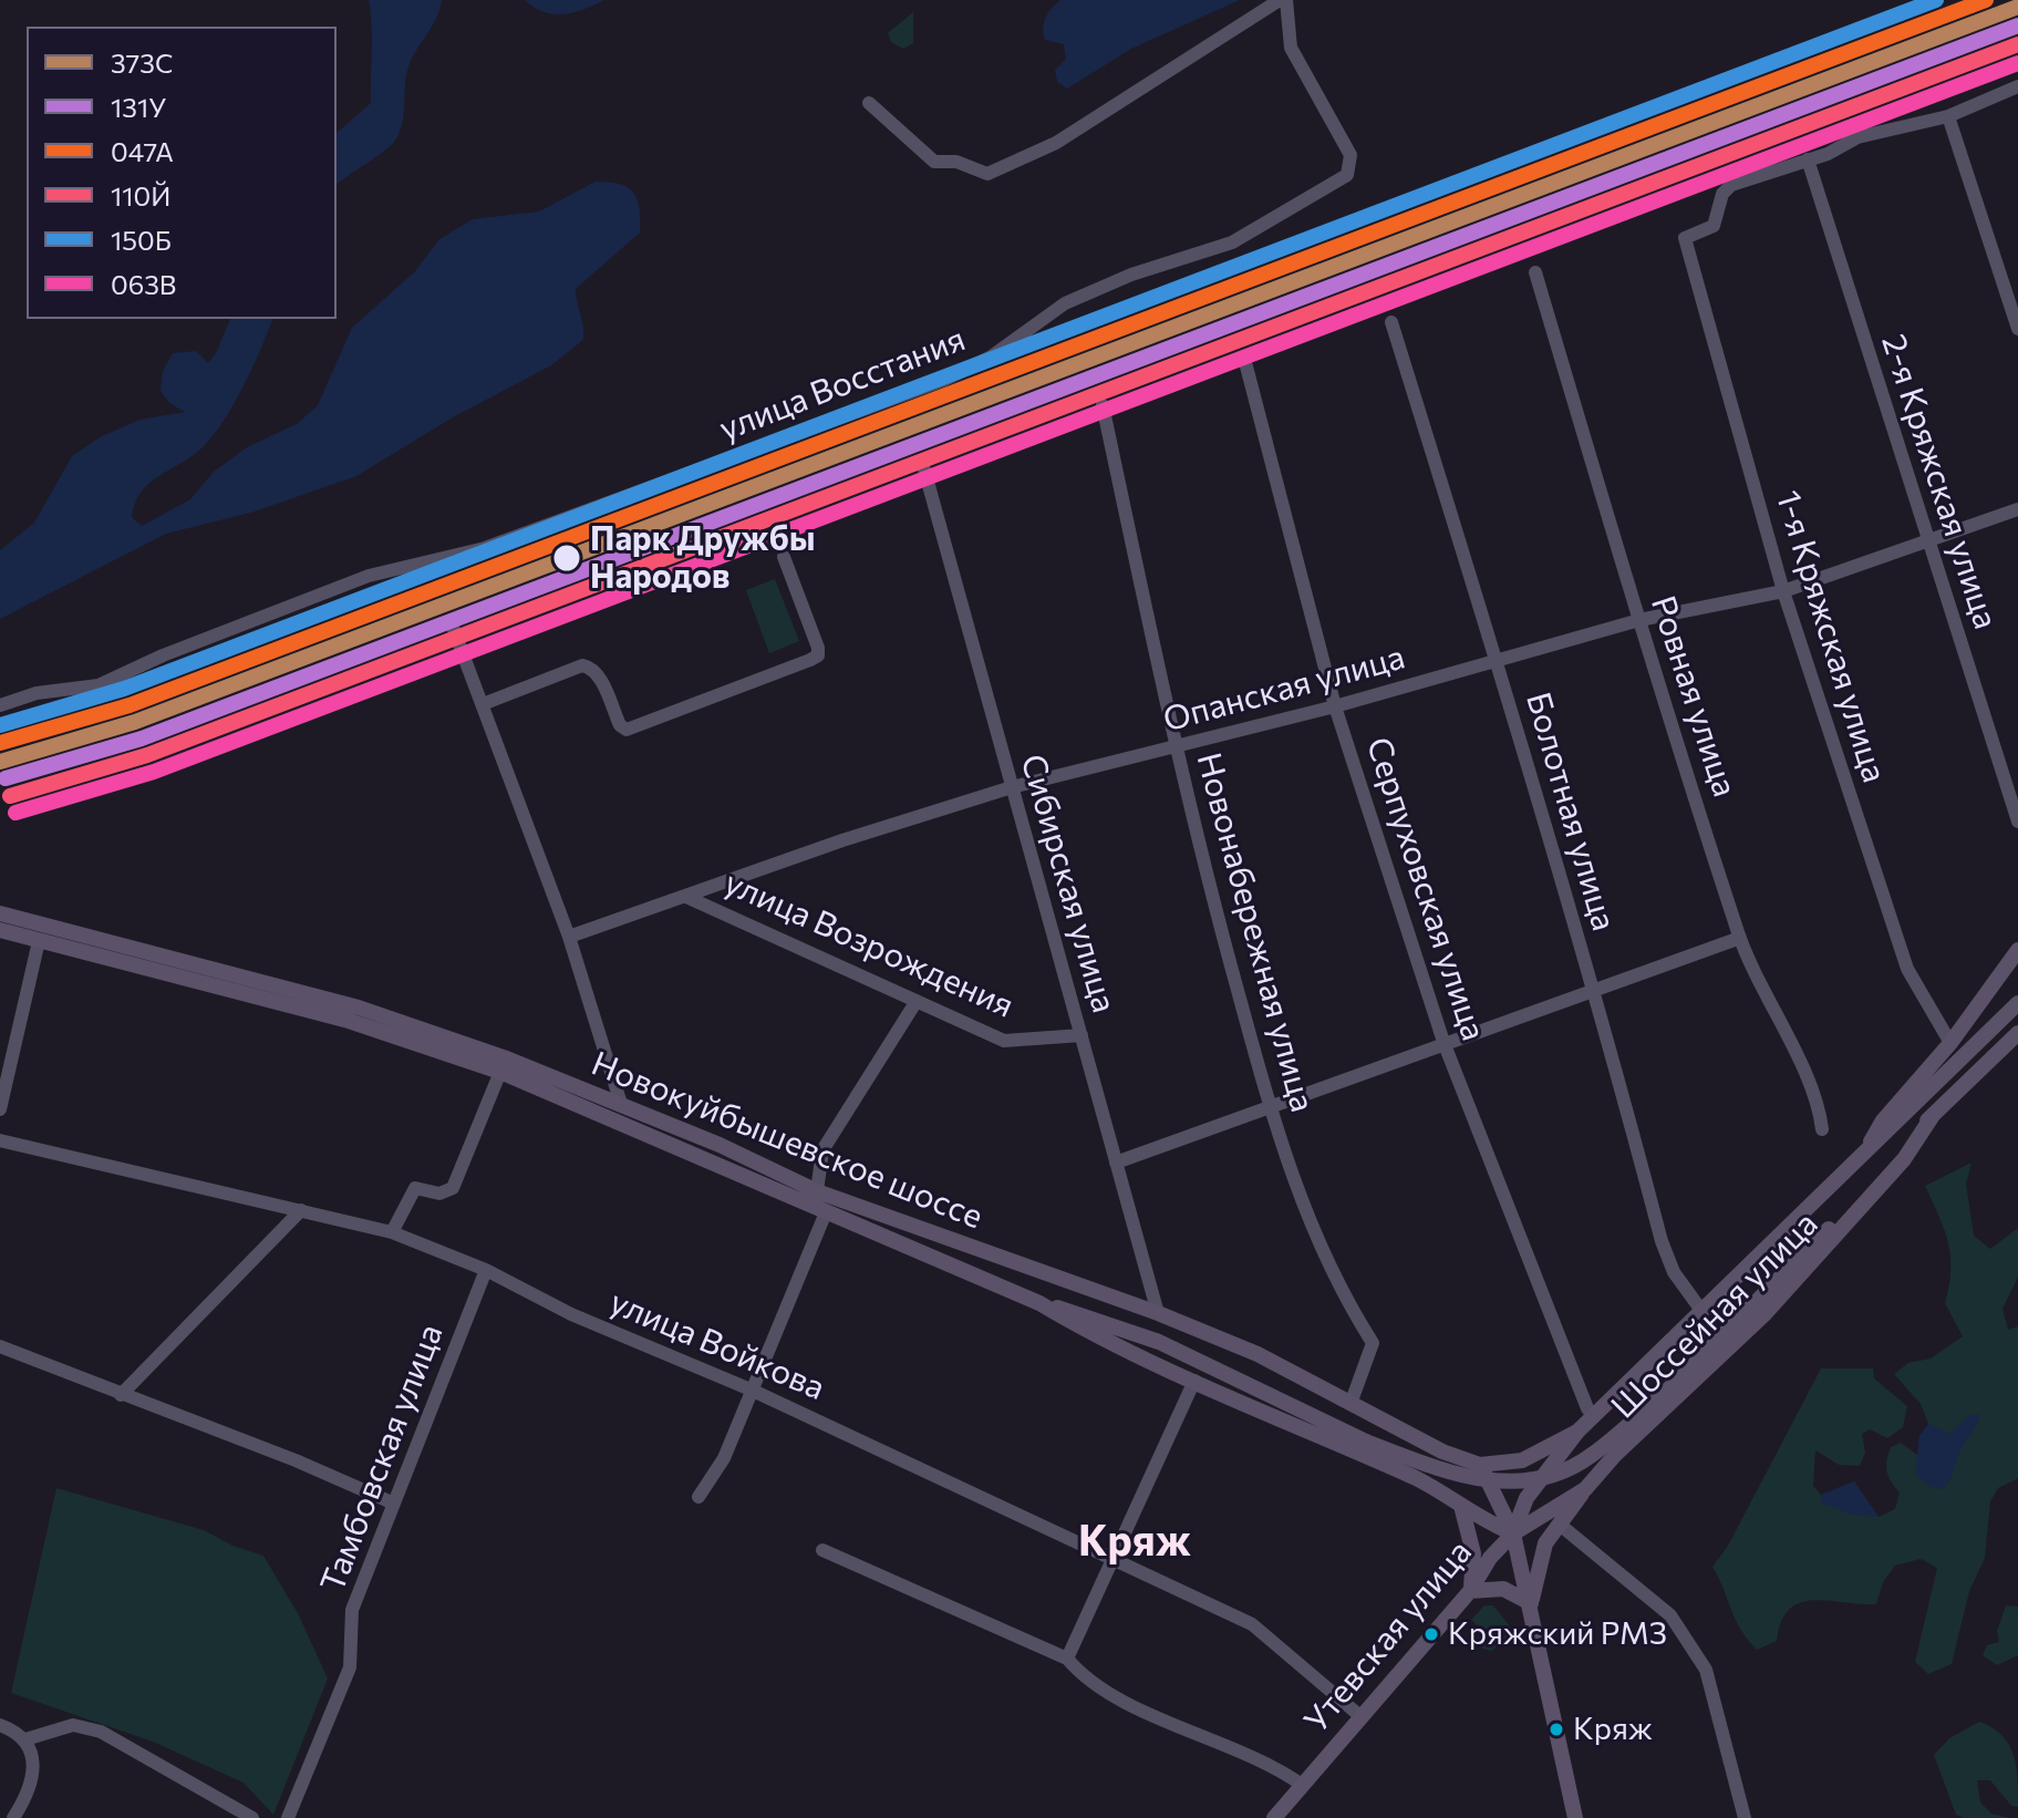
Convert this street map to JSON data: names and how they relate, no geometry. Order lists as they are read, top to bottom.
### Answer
{
  "streets": {
    "main road": ["Новокуйбышевское шоссе", "Шоссейная улица", "Утевская улица"],
    "street": [
      "улица Восстания",
      "2-я Кряжская улица",
      "1-я Кряжская улица",
      "Опанская улица",
      "Ровная улица",
      "Болотная улица",
      "Сибирская улица",
      "Серпуховская улица",
      "Новонабережная улица",
      "улица Возрождения",
      "улица Войкова",
      "Тамбовская улица"
    ]
  },
  "crossings": [
    ["2-я Кряжская улица", "1-я Кряжская улица"],
    ["2-я Кряжская улица", "Опанская улица"],
    ["1-я Кряжская улица", "Опанская улица"],
    ["1-я Кряжская улица", "Шоссейная улица"],
    ["Опанская улица", "Ровная улица"],
    ["Опанская улица", "Болотная улица"],
    ["Опанская улица", "Сибирская улица"],
    ["Опанская улица", "Серпуховская улица"],
    ["Опанская улица", "Новонабережная улица"],
    ["Опанская улица", "улица Возрождения"],
    ["Болотная улица", "Шоссейная улица"],
    ["Сибирская улица", "улица Возрождения"],
    ["Сибирская улица", "Новокуйбышевское шоссе"],
    ["Серпуховская улица", "Шоссейная улица"],
    ["Новонабережная улица", "Новокуйбышевское шоссе"],
    ["Новокуйбышевское шоссе", "Шоссейная улица"],
    ["Новокуйбышевское шоссе", "Утевская улица"],
    ["Шоссейная улица", "Утевская улица"],
    ["улица Войкова", "Тамбовская улица"],
    ["улица Войкова", "Утевская улица"]
  ],
  "districts": ["Кряж"],
  "places": ["Парк Дружбы Народов", "Кряжский РМЗ", "Кряж"],
  "lines": [
    "transit line 047А",
    "transit line 150Б",
    "transit line 373C",
    "transit line 131У",
    "transit line 110Й",
    "transit line 063В"
  ],
  "legend": [
    "373C",
    "131У",
    "047А",
    "110Й",
    "150Б",
    "063В"
  ]
}
